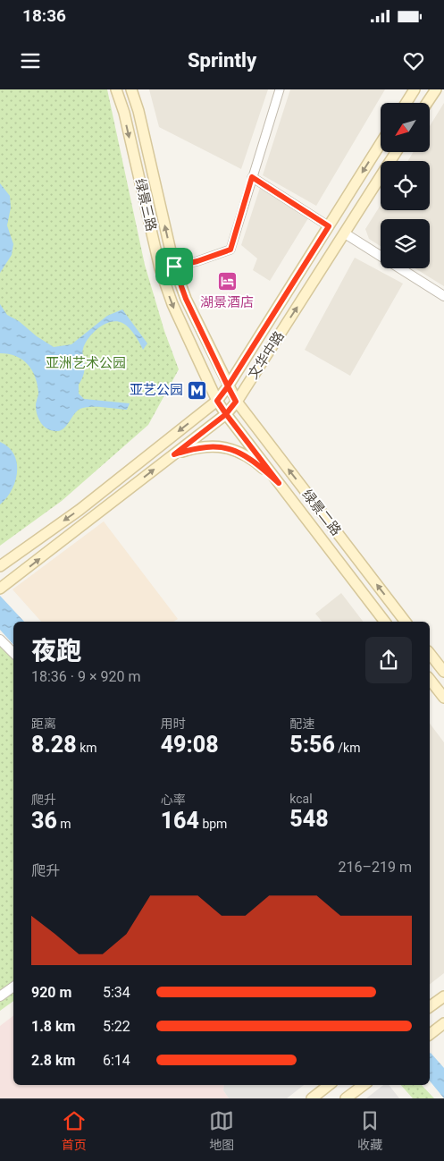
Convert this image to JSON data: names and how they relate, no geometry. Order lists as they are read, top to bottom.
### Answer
{
  "streets": {
    "main road": ["绿景三路", "文华中路", "绿景二路"]
  },
  "crossings": [
    ["绿景三路", "文华中路"],
    ["绿景三路", "绿景二路"],
    ["文华中路", "绿景二路"]
  ],
  "parks": ["亚洲艺术公园"],
  "places": {
    "hotel": ["湖景酒店"],
    "metro station": ["亚艺公园"]
  },
  "north": "bottom left",
  "page": {
    "status": "18:36",
    "header": "Sprintly",
    "heading": ["夜跑", "18:36 · 9 × 920 m"],
    "stats": [
      ["距离", "8.28 km"],
      ["用时", "49:08"],
      ["配速", "5:56 /km"],
      ["爬升", "36 m"],
      ["心率", "164 bpm"],
      ["kcal", "548"]
    ],
    "chart": ["爬升", "216–219 m"],
    "list": [
      {
        "name": "920 m",
        "note": "5:34"
      },
      {
        "name": "1.8 km",
        "note": "5:22"
      },
      {
        "name": "2.8 km",
        "note": "6:14"
      }
    ],
    "tabs": ["首页", "地图", "收藏"]
  }
}
